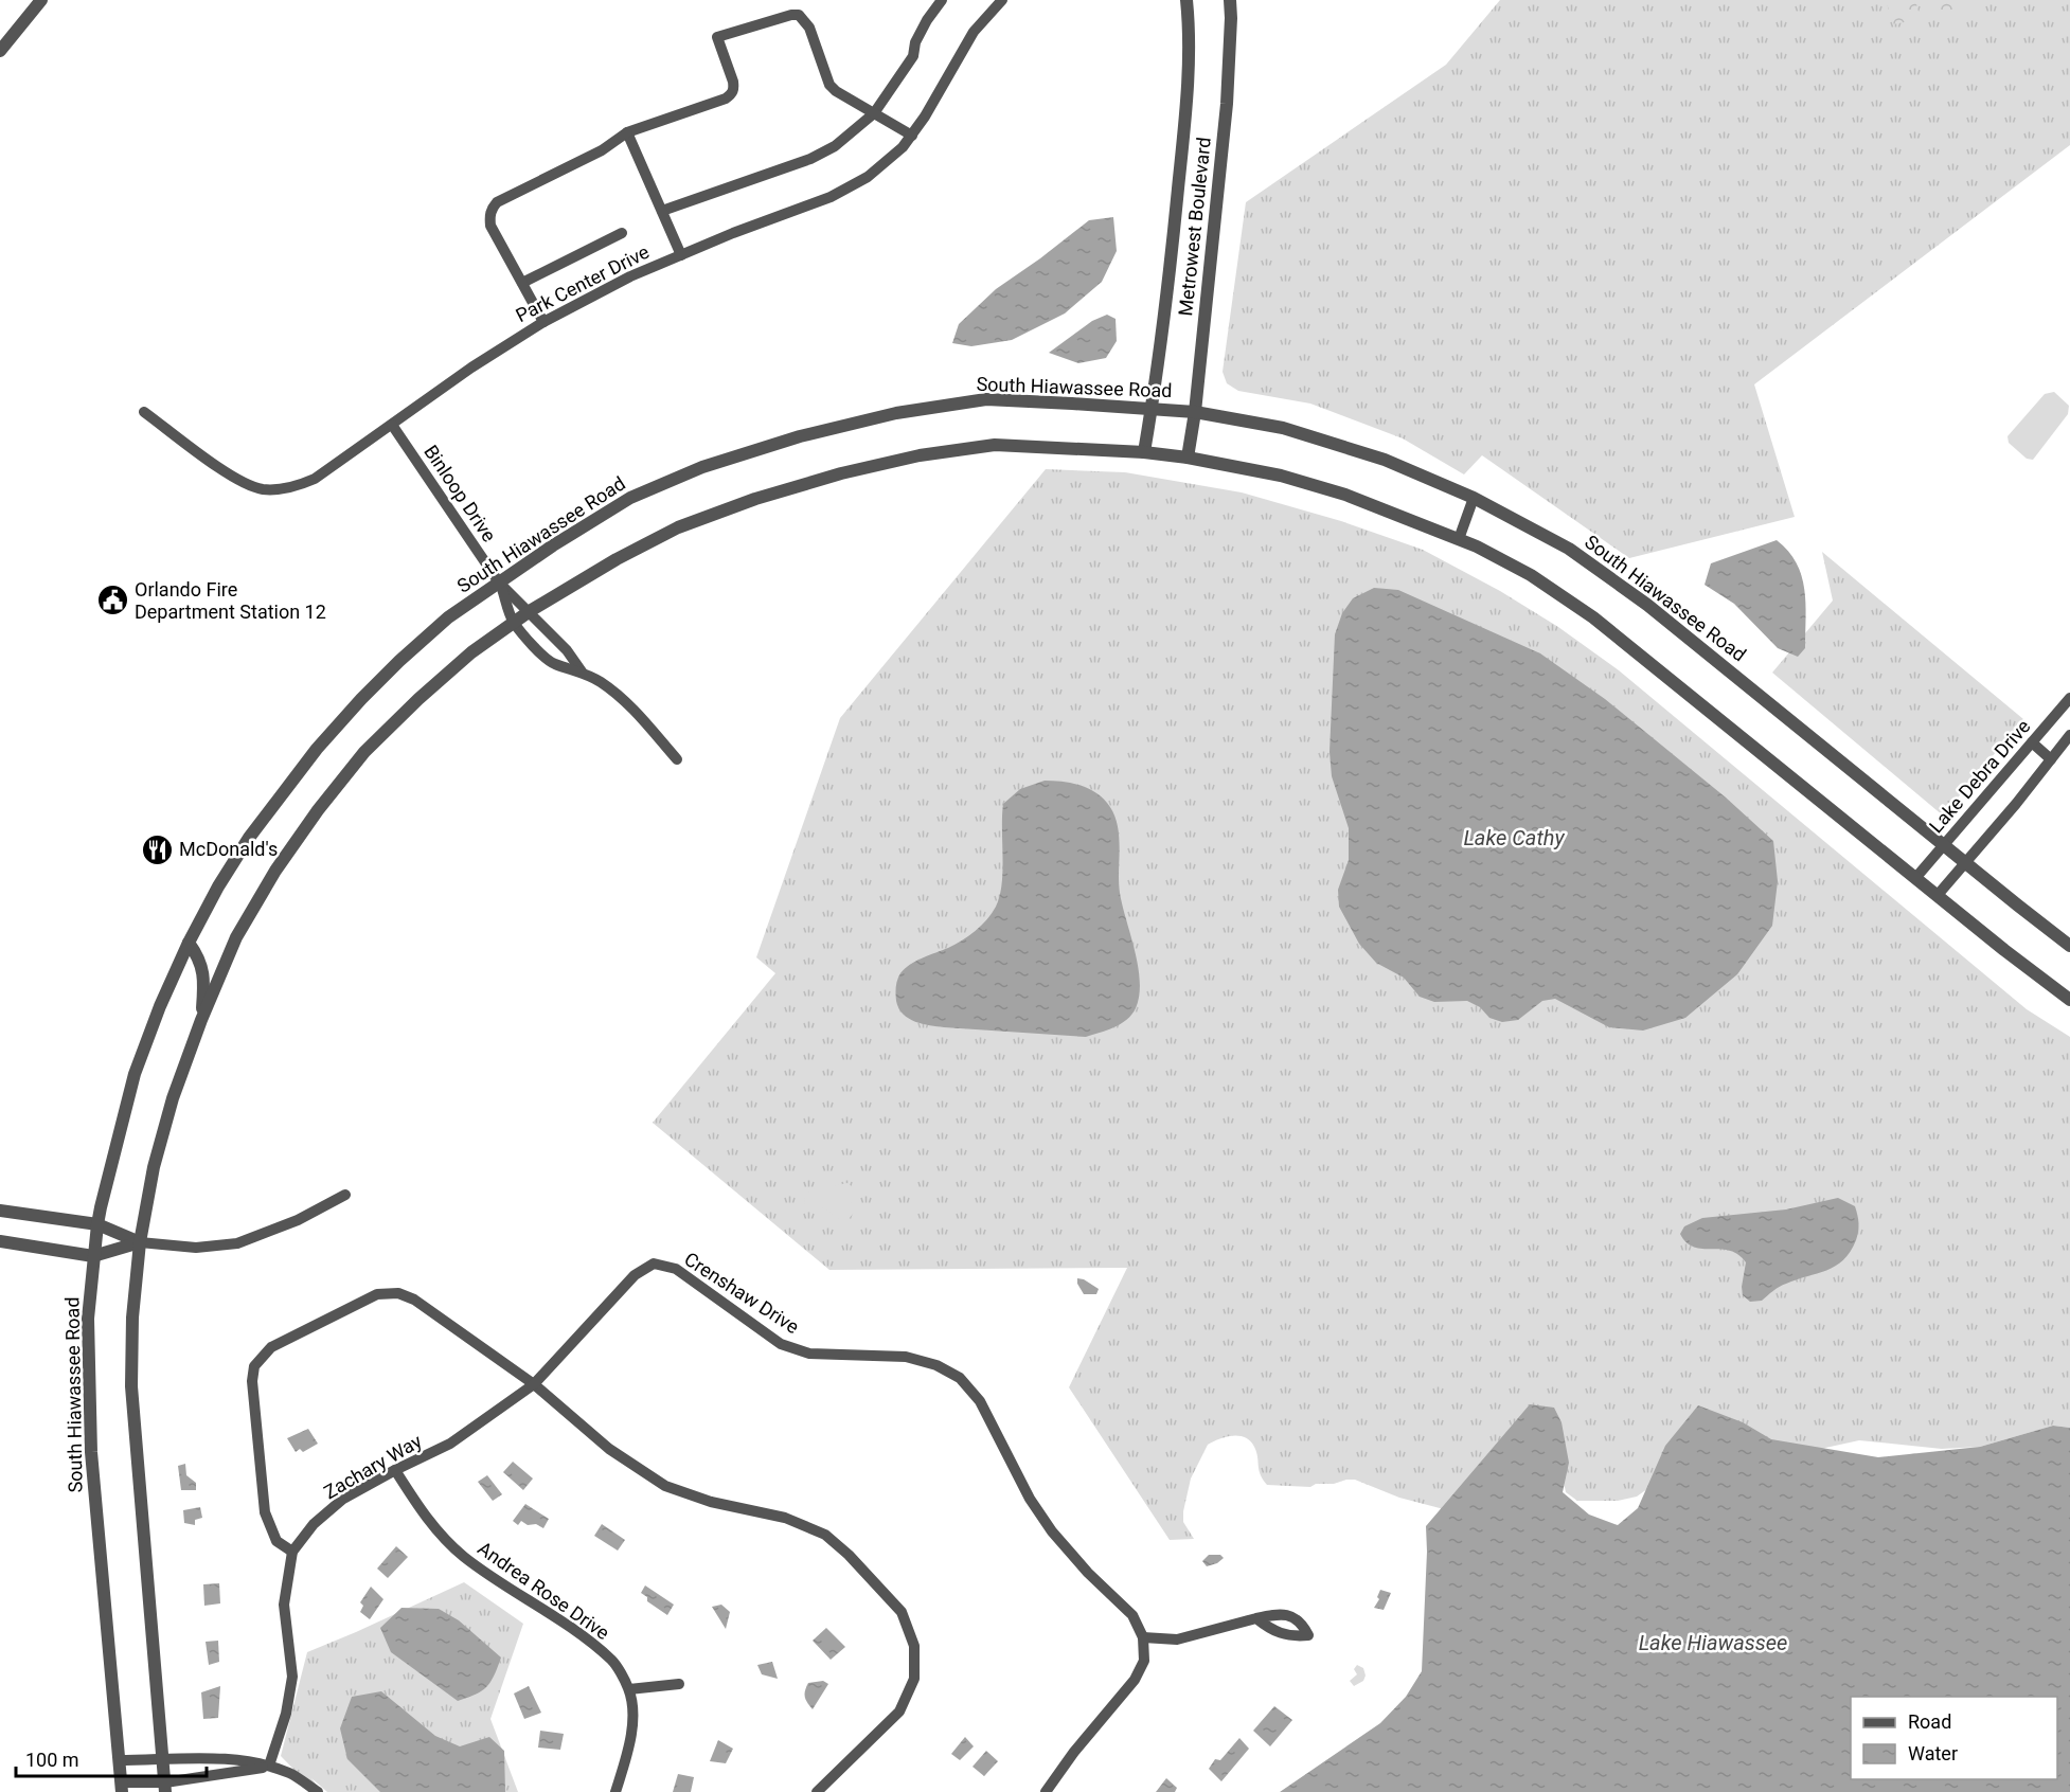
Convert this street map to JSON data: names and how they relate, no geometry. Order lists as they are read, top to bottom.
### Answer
{
  "streets": {
    "street": [
      "Metrowest Boulevard",
      "Park Center Drive",
      "South Hiawassee Road",
      "Binloop Drive",
      "Lake Debra Drive",
      "Crenshaw Drive",
      "Zachary Way",
      "Andrea Rose Drive"
    ]
  },
  "crossings": [
    ["Metrowest Boulevard", "South Hiawassee Road"],
    ["Park Center Drive", "Binloop Drive"],
    ["South Hiawassee Road", "Binloop Drive"],
    ["South Hiawassee Road", "Lake Debra Drive"],
    ["Crenshaw Drive", "Zachary Way"],
    ["Zachary Way", "Andrea Rose Drive"]
  ],
  "water": ["Lake Cathy", "Lake Hiawassee"],
  "places": {
    "public building": ["Orlando Fire Department Station 12"],
    "restaurant": ["McDonald's"]
  },
  "legend": ["Road", "Water"],
  "scale_bar": "100 m"
}
